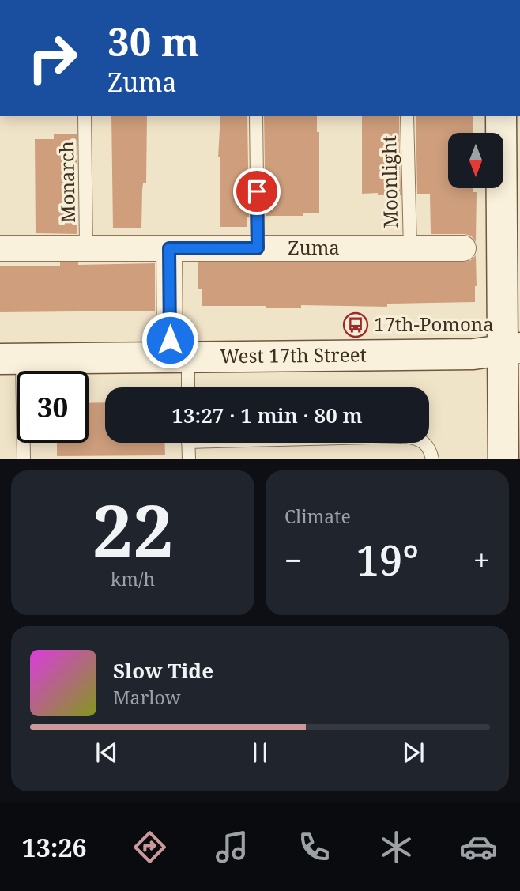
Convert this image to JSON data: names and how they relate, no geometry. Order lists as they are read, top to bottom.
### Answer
{
  "streets": {
    "street": ["Zuma", "West 17th Street"],
    "lane": ["Monarch", "Moonlight"]
  },
  "crossings": [
    ["Monarch", "Zuma"],
    ["Moonlight", "Zuma"]
  ],
  "places": {
    "bus stop": ["17th-Pomona"]
  },
  "north": "bottom",
  "page": {
    "turn": ["30 m", "Zuma"],
    "limit": "30",
    "trip": "13:27 · 1 min · 80 m",
    "tile": [
      ["22", "km/h"],
      "Climate"
    ],
    "heat": ["−", "19°", "+"],
    "song": ["Slow Tide", "Marlow"],
    "tabs": "13:26"
  }
}
